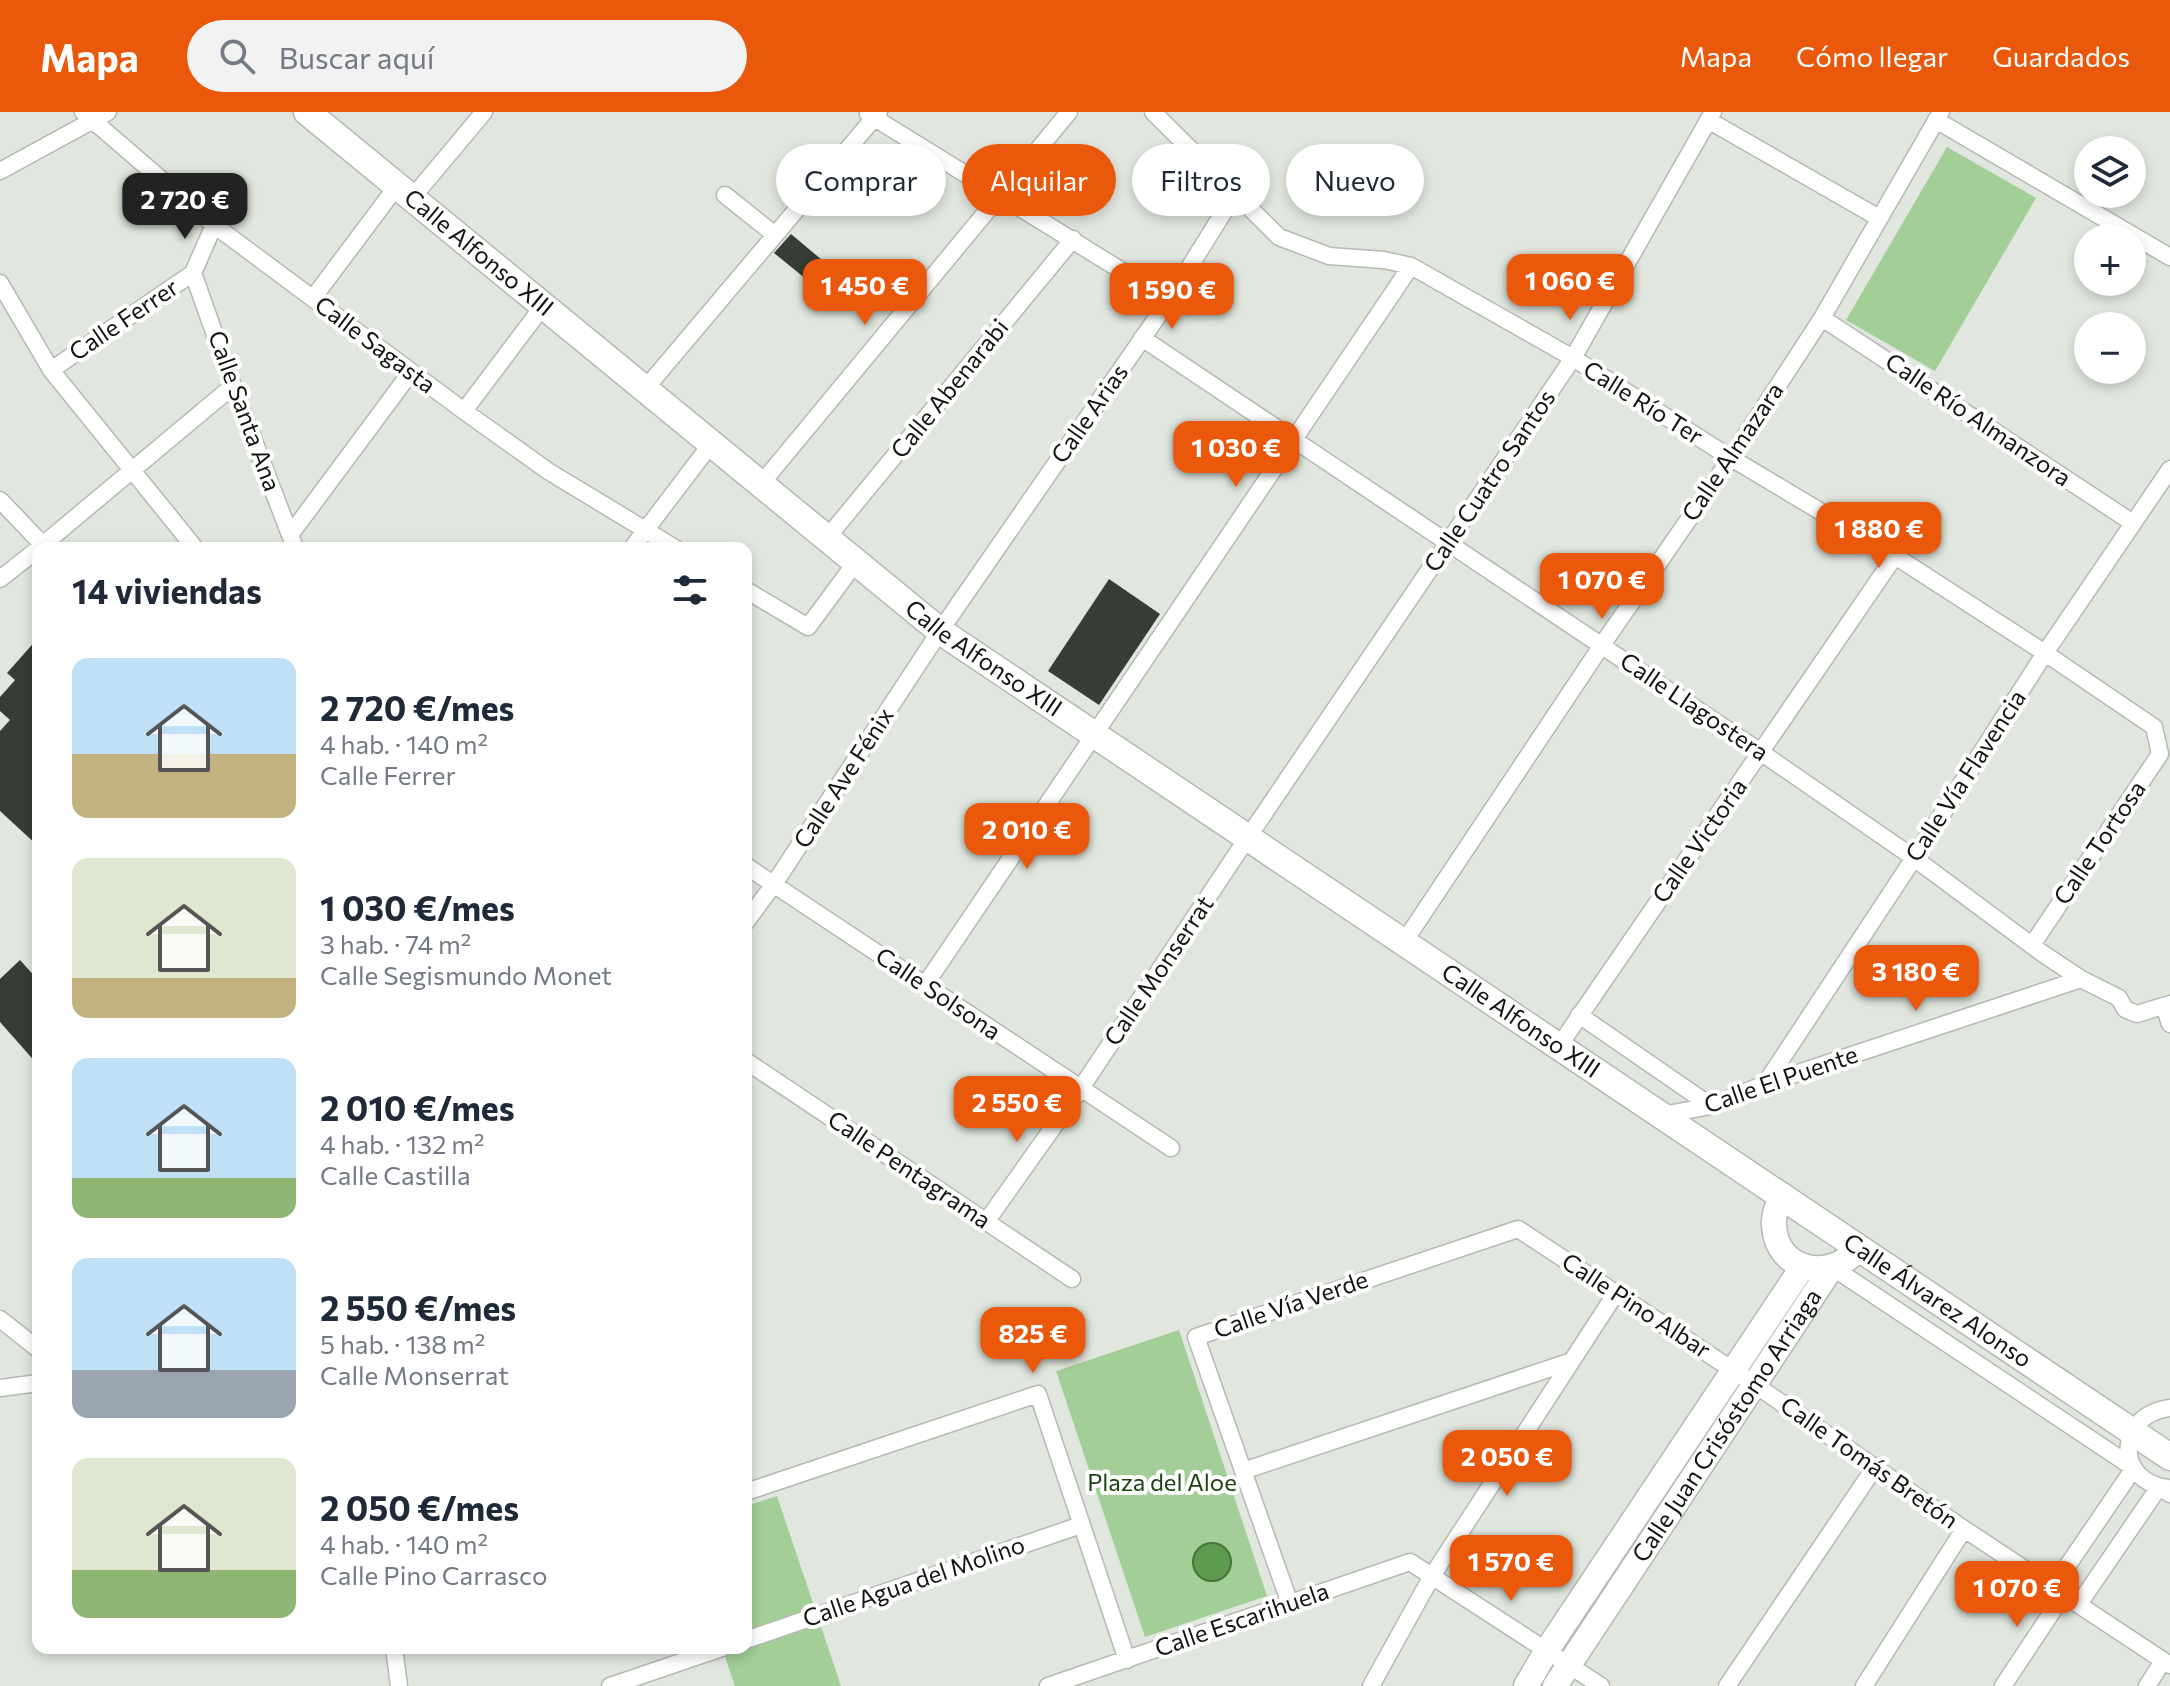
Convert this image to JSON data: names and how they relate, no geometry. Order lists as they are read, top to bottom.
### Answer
{
  "streets": {
    "main road": ["Calle Alfonso XIII", "Calle Álvarez Alonso"],
    "street": [
      "Calle Ferrer",
      "Calle Sagasta",
      "Calle Abenarabi",
      "Calle Río Ter",
      "Calle Santa Ana",
      "Calle Arias",
      "Calle Río Almanzora",
      "Calle Almazara",
      "Calle Cuatro Santos",
      "Calle Llagostera",
      "Calle Vía Flavencia",
      "Calle Ave Fénix",
      "Calle Victoria",
      "Calle Tortosa",
      "Calle Monserrat",
      "Calle Solsona",
      "Calle El Puente",
      "Calle Pentagrama",
      "Calle Vía Verde",
      "Calle Pino Albar",
      "Calle Juan Crisóstomo Arriaga",
      "Calle Tomás Bretón",
      "Calle Agua del Molino",
      "Calle Escarihuela"
    ]
  },
  "crossings": [
    ["Calle Alfonso XIII", "Calle Abenarabi"],
    ["Calle Alfonso XIII", "Calle Arias"],
    ["Calle Alfonso XIII", "Calle Almazara"],
    ["Calle Alfonso XIII", "Calle Cuatro Santos"],
    ["Calle Alfonso XIII", "Calle Ave Fénix"],
    ["Calle Alfonso XIII", "Calle Victoria"],
    ["Calle Alfonso XIII", "Calle Monserrat"],
    ["Calle Alfonso XIII", "Calle El Puente"],
    ["Calle Alfonso XIII", "Calle Álvarez Alonso"],
    ["Calle Ferrer", "Calle Sagasta"],
    ["Calle Ferrer", "Calle Santa Ana"],
    ["Calle Río Ter", "Calle Almazara"],
    ["Calle Río Ter", "Calle Cuatro Santos"],
    ["Calle Río Ter", "Calle Victoria"],
    ["Calle Río Ter", "Calle Tortosa"],
    ["Calle Arias", "Calle Llagostera"],
    ["Calle Arias", "Calle Ave Fénix"],
    ["Calle Río Almanzora", "Calle Almazara"],
    ["Calle Río Almanzora", "Calle Vía Flavencia"],
    ["Calle Almazara", "Calle Llagostera"],
    ["Calle Cuatro Santos", "Calle Llagostera"],
    ["Calle Cuatro Santos", "Calle Monserrat"],
    ["Calle Llagostera", "Calle Vía Flavencia"],
    ["Calle Llagostera", "Calle Victoria"],
    ["Calle Llagostera", "Calle Tortosa"],
    ["Calle Llagostera", "Calle El Puente"],
    ["Calle Vía Flavencia", "Calle Tortosa"],
    ["Calle Vía Flavencia", "Calle El Puente"],
    ["Calle Ave Fénix", "Calle Solsona"],
    ["Calle Victoria", "Calle Tortosa"],
    ["Calle Monserrat", "Calle Solsona"],
    ["Calle Monserrat", "Calle Pentagrama"],
    ["Calle Álvarez Alonso", "Calle Juan Crisóstomo Arriaga"],
    ["Calle Vía Verde", "Calle Pino Albar"],
    ["Calle Vía Verde", "Calle Escarihuela"],
    ["Calle Pino Albar", "Calle Juan Crisóstomo Arriaga"],
    ["Calle Pino Albar", "Calle Tomás Bretón"],
    ["Calle Juan Crisóstomo Arriaga", "Calle Tomás Bretón"]
  ],
  "parks": ["Plaza del Aloe"],
  "page": {
    "header": "Mapa",
    "search": "Buscar aquí",
    "nav": ["Mapa", "Cómo llegar", "Guardados"],
    "map_buttons": ["+", "−"],
    "chip": [
      "Comprar",
      "Alquilar",
      "Filtros",
      "Nuevo"
    ],
    "price": [
      "2 720 €",
      "1 060 €",
      "1 450 €",
      "1 590 €",
      "1 030 €",
      "1 880 €",
      "1 070 €",
      "2 010 €",
      "3 180 €",
      "2 550 €",
      "825 €",
      "2 050 €",
      "1 570 €",
      "1 070 €"
    ],
    "heading": "14 viviendas",
    "list": [
      {
        "name": "2 720 €/mes",
        "note": "4 hab. · 140 m² · Calle Ferrer"
      },
      {
        "name": "1 030 €/mes",
        "note": "3 hab. · 74 m² · Calle Segismundo Monet"
      },
      {
        "name": "2 010 €/mes",
        "note": "4 hab. · 132 m² · Calle Castilla"
      },
      {
        "name": "2 550 €/mes",
        "note": "5 hab. · 138 m² · Calle Monserrat"
      },
      {
        "name": "2 050 €/mes",
        "note": "4 hab. · 140 m² · Calle Pino Carrasco"
      }
    ]
  }
}
